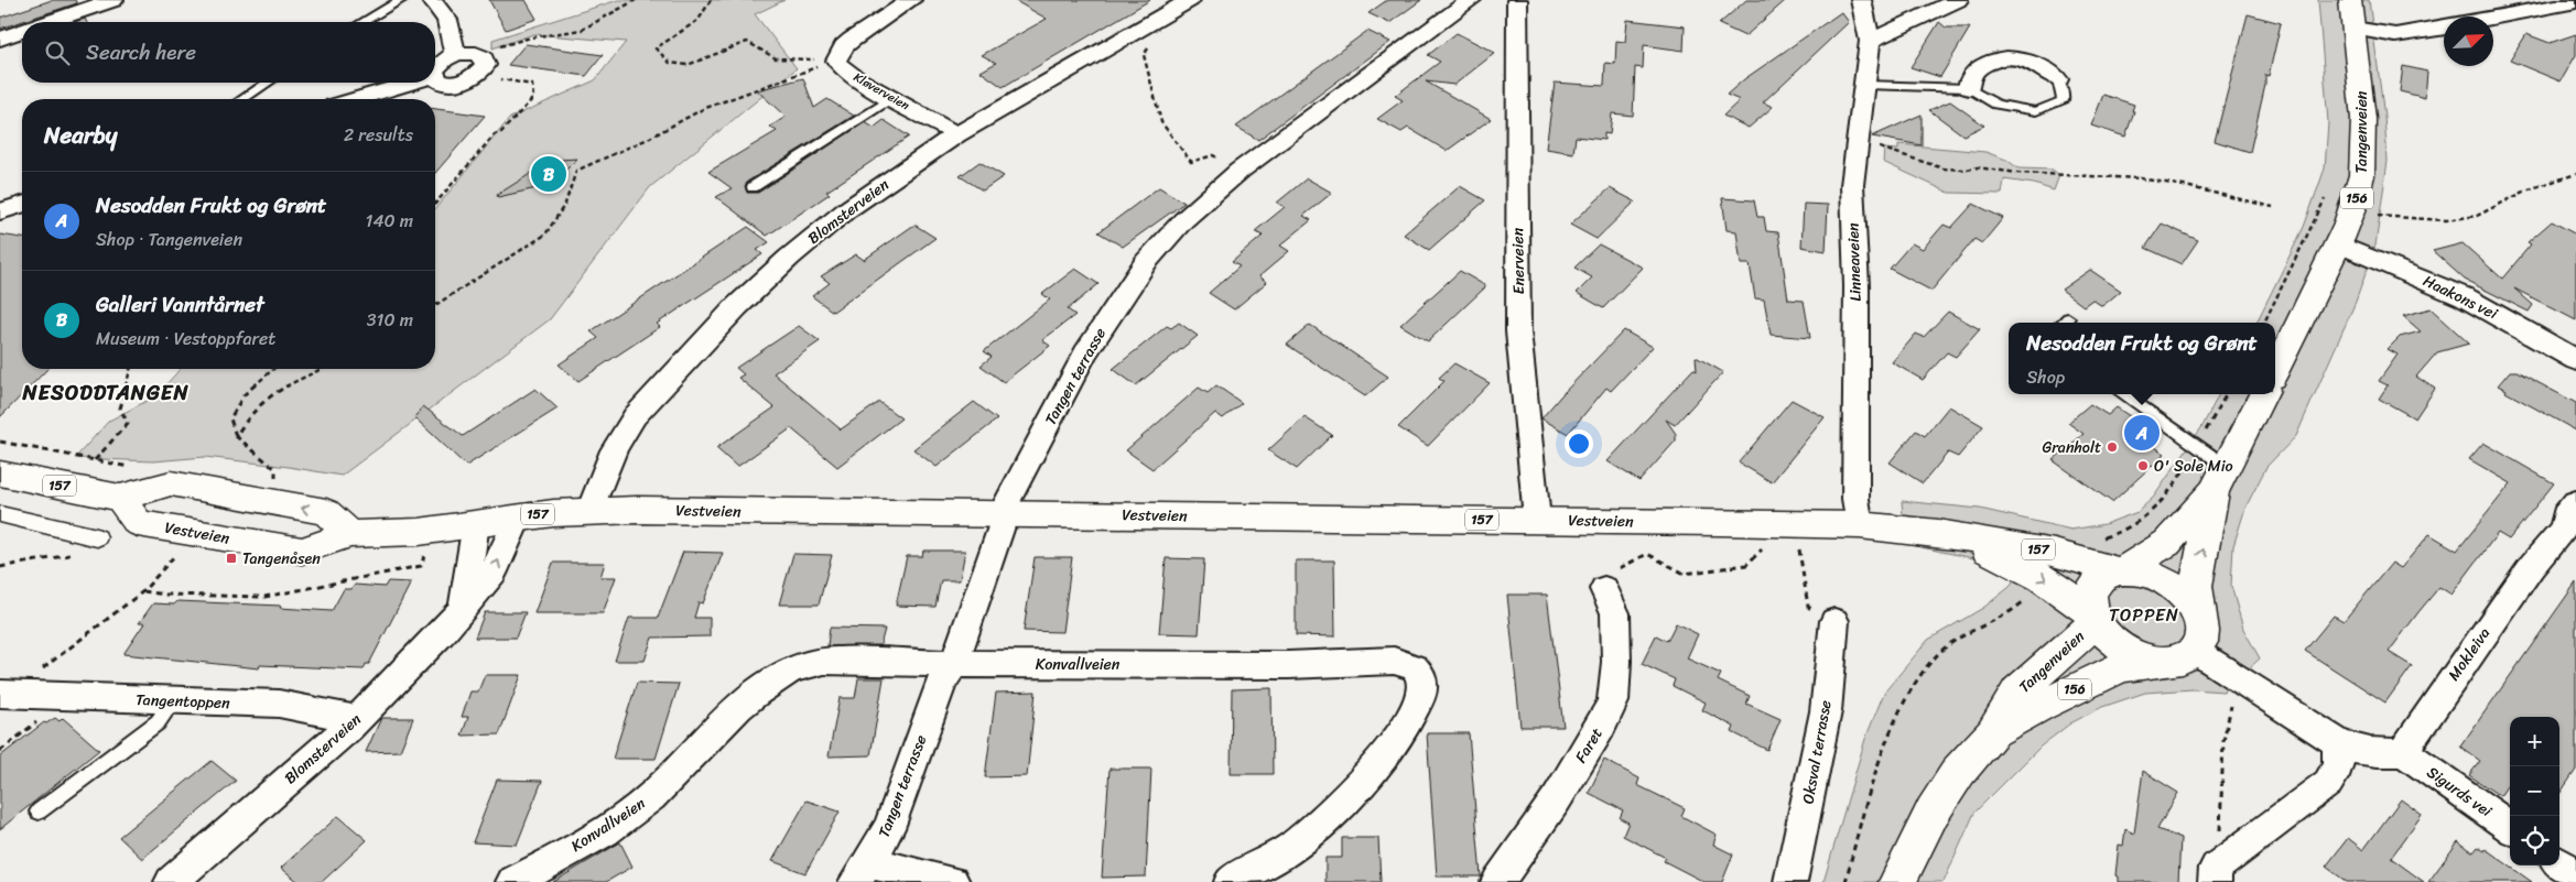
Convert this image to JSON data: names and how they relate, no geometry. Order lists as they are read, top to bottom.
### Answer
{
  "streets": {
    "main road": [
      "Tangenveien",
      "156",
      "157",
      "Vestveien"
    ],
    "street": [
      "Kløverveien",
      "Blomsterveien",
      "Enerveien",
      "Linneaveien",
      "Haakons vei",
      "Tangen terrasse",
      "Mokleiva",
      "Konvallveien",
      "Tangentoppen",
      "Faret",
      "Oksval terrasse",
      "Sigurds vei"
    ]
  },
  "crossings": [
    ["Kløverveien", "Blomsterveien"],
    ["Tangenveien", "156"],
    ["Tangenveien", "Haakons vei"],
    ["Tangenveien", "Vestveien"],
    ["156", "Vestveien"],
    ["Blomsterveien", "Vestveien"],
    ["Blomsterveien", "Tangentoppen"],
    ["Enerveien", "Vestveien"],
    ["Linneaveien", "Vestveien"],
    ["Tangen terrasse", "Vestveien"],
    ["Tangen terrasse", "Konvallveien"],
    ["157", "Vestveien"],
    ["Mokleiva", "Sigurds vei"]
  ],
  "districts": ["NESODDTANGEN", "TOPPEN"],
  "places": {
    "other": ["Granholt", "O' Sole Mio"],
    "transit": ["Tangenåsen"]
  },
  "north": "top right",
  "page": {
    "search": "Search here",
    "heading": ["Nearby", "2 results"],
    "pins": ["B", "A"],
    "list": [
      {
        "mark": "A",
        "name": "Nesodden Frukt og Grønt",
        "note": "Shop · Tangenveien",
        "value": "140 m"
      },
      {
        "mark": "B",
        "name": "Galleri Vanntårnet",
        "note": "Museum · Vestoppfaret",
        "value": "310 m"
      }
    ],
    "popup": ["Nesodden Frukt og Grønt", "Shop"],
    "map_buttons": ["+", "−"]
  }
}
